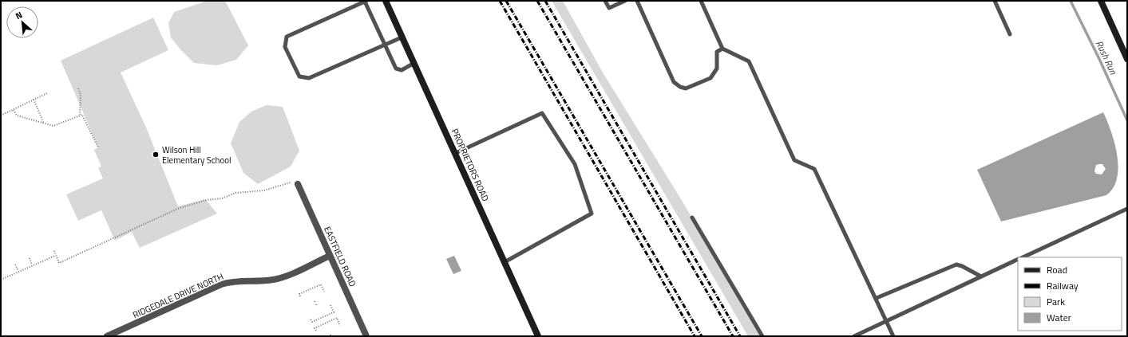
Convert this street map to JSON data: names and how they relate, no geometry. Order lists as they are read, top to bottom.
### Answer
{
  "streets": {
    "street": ["PROPRIETORS ROAD", "EASTFIELD ROAD", "RIDGEDALE DRIVE NORTH"]
  },
  "crossings": [
    ["EASTFIELD ROAD", "RIDGEDALE DRIVE NORTH"]
  ],
  "water": ["Rush Run"],
  "places": ["Wilson Hill Elementary School"],
  "legend": [
    "Road",
    "Railway",
    "Park",
    "Water"
  ],
  "north": "top left"
}
